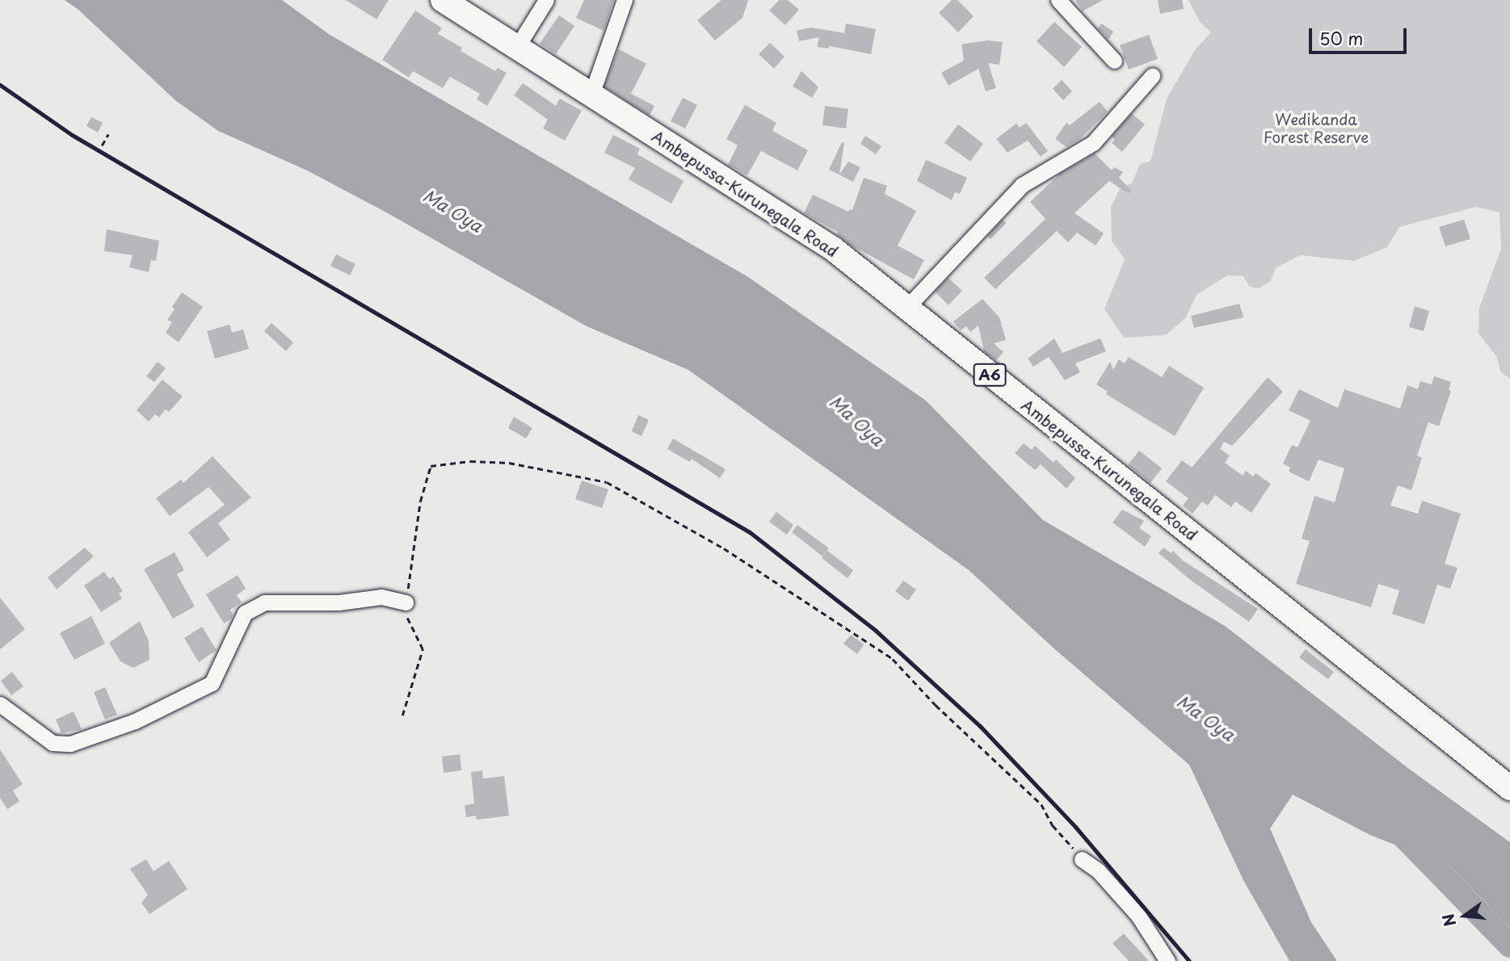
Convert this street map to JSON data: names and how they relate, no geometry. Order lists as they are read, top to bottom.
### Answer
{
  "streets": {
    "highway": ["Ambepussa-Kurunegala Road", "A6"]
  },
  "water": ["Ma Oya"],
  "parks": ["Wedikanda Forest Reserve"],
  "scale_bar": "50 m",
  "north": "left"
}
